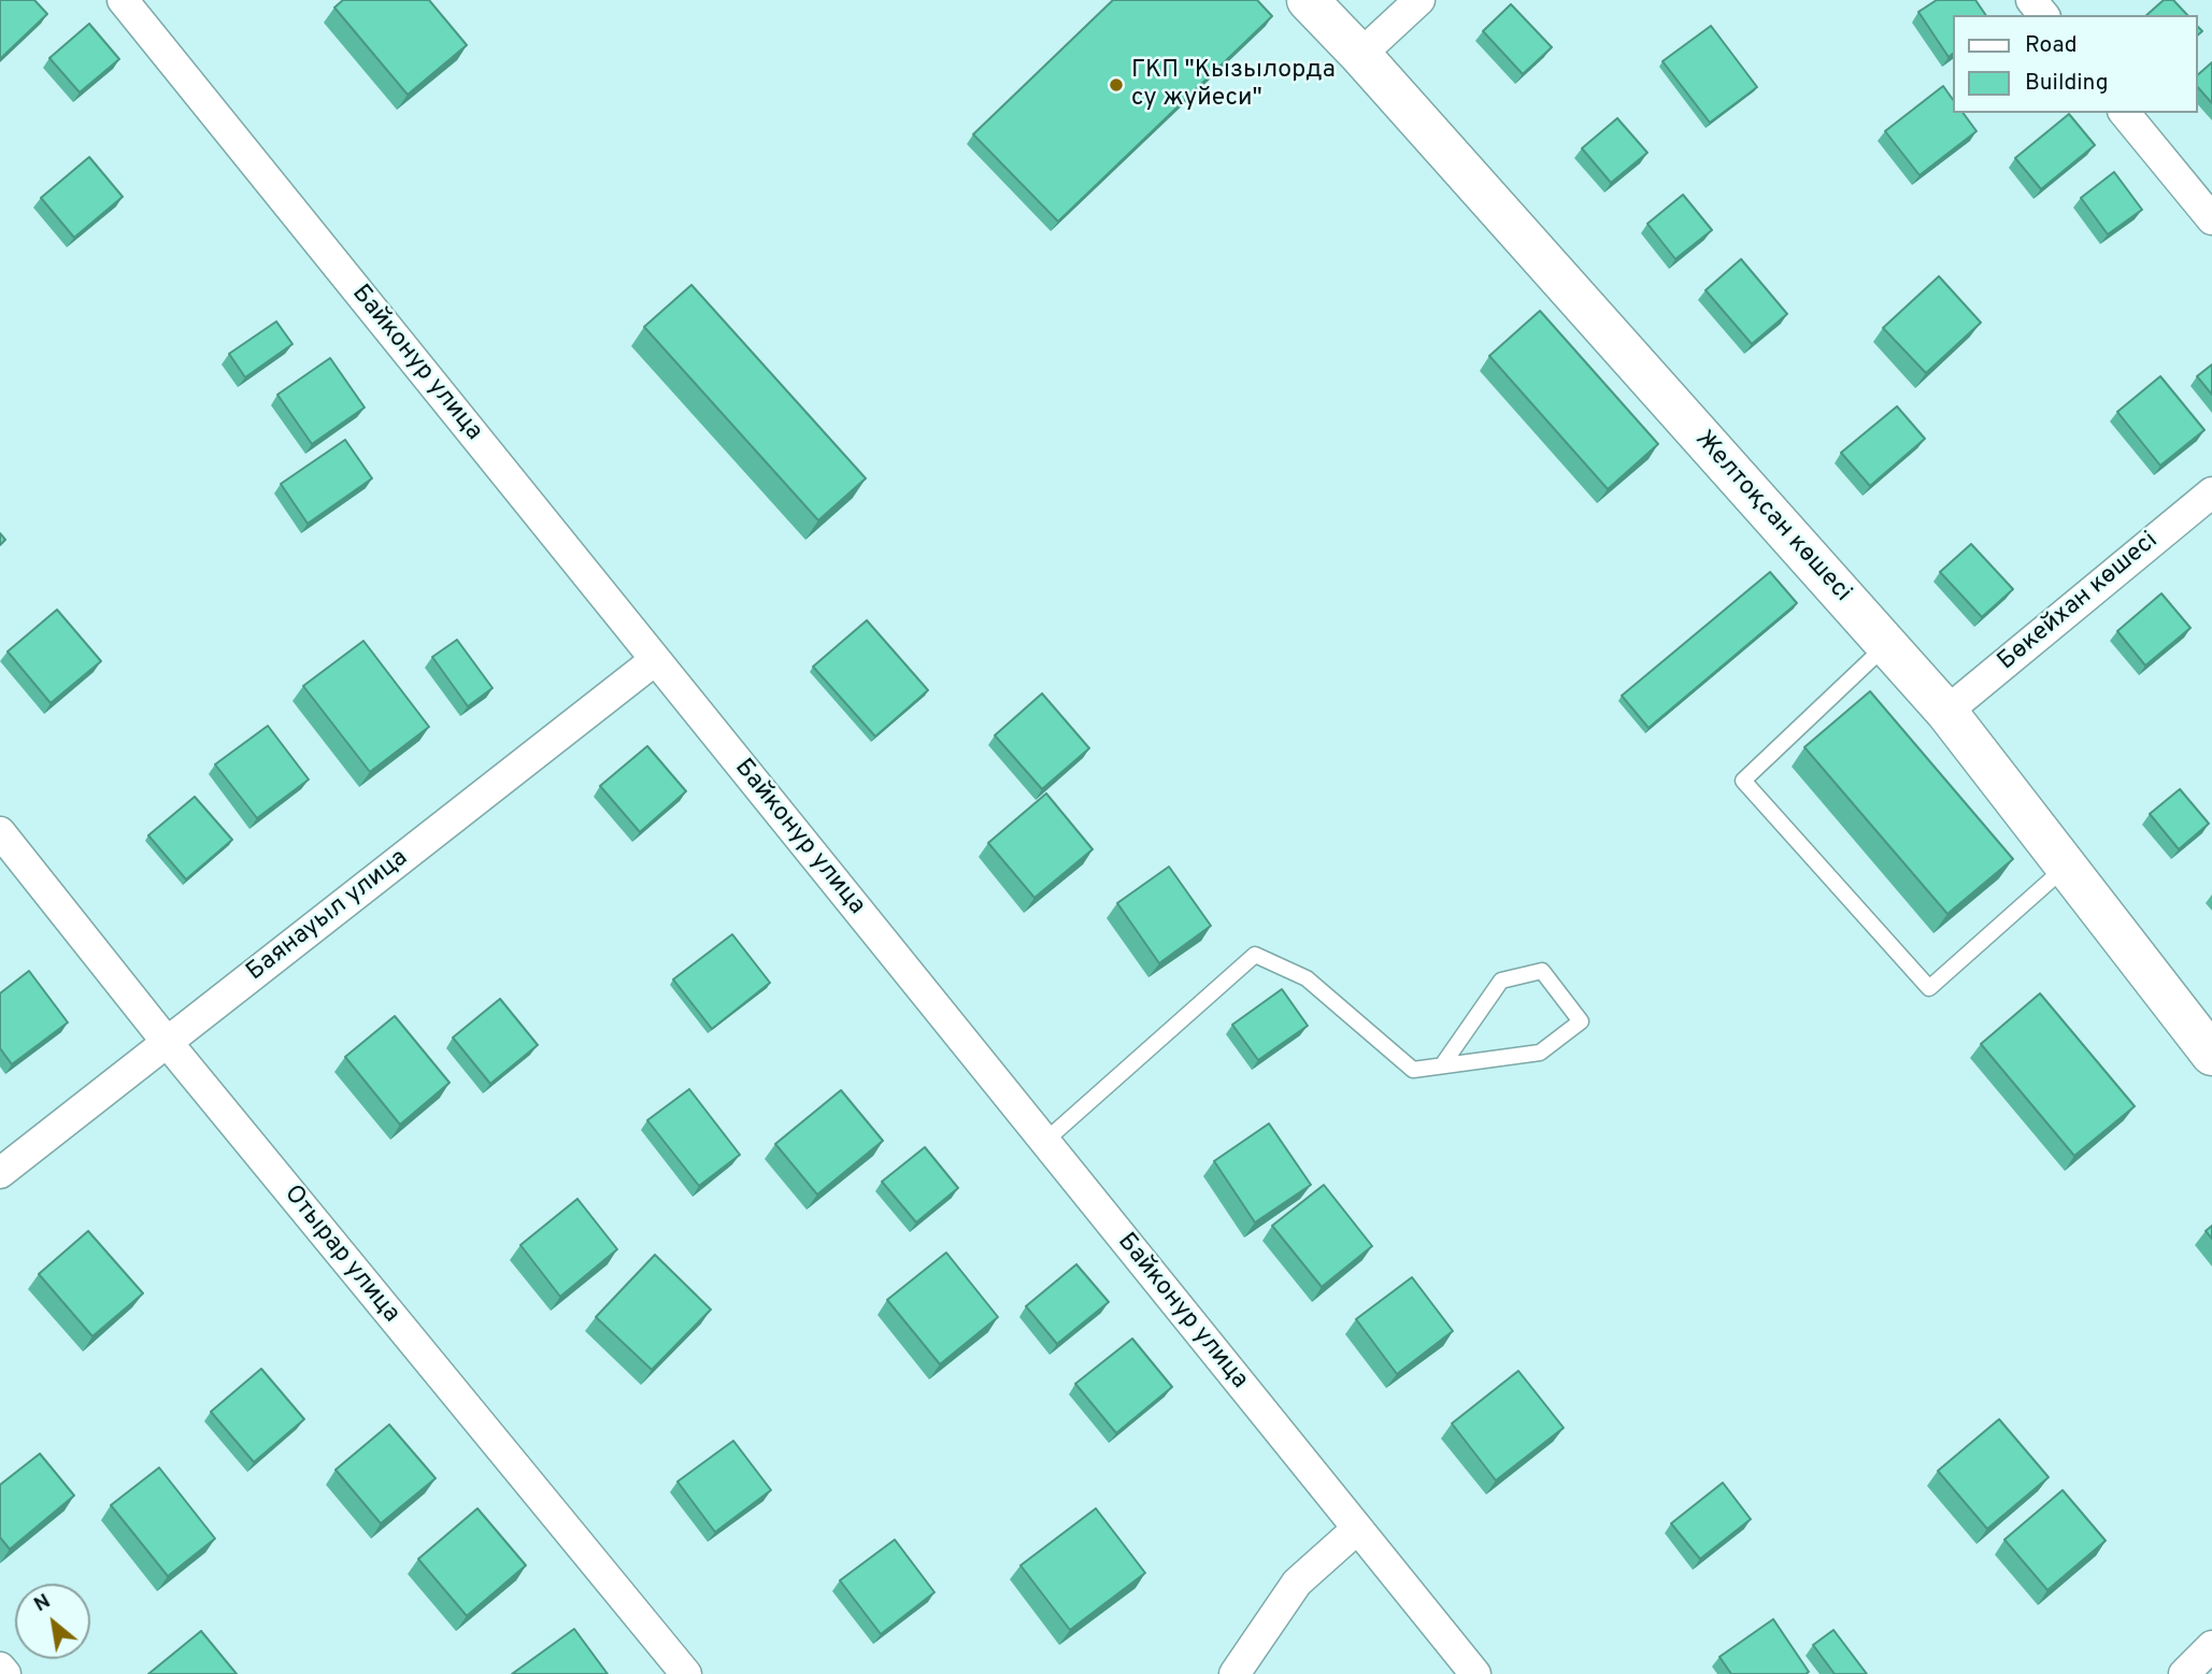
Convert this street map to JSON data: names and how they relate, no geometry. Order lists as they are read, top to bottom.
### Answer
{
  "streets": {
    "street": [
      "Байконур улица",
      "Желтоқсан көшесі",
      "Бөкейхан көшесі",
      "Баянауыл улица",
      "Отырар улица"
    ]
  },
  "crossings": [
    ["Байконур улица", "Баянауыл улица"],
    ["Желтоқсан көшесі", "Бөкейхан көшесі"],
    ["Баянауыл улица", "Отырар улица"]
  ],
  "places": ["ГКП \"Кызылорда су жуйеси\""],
  "legend": ["Road", "Building"],
  "north": "top left"
}
